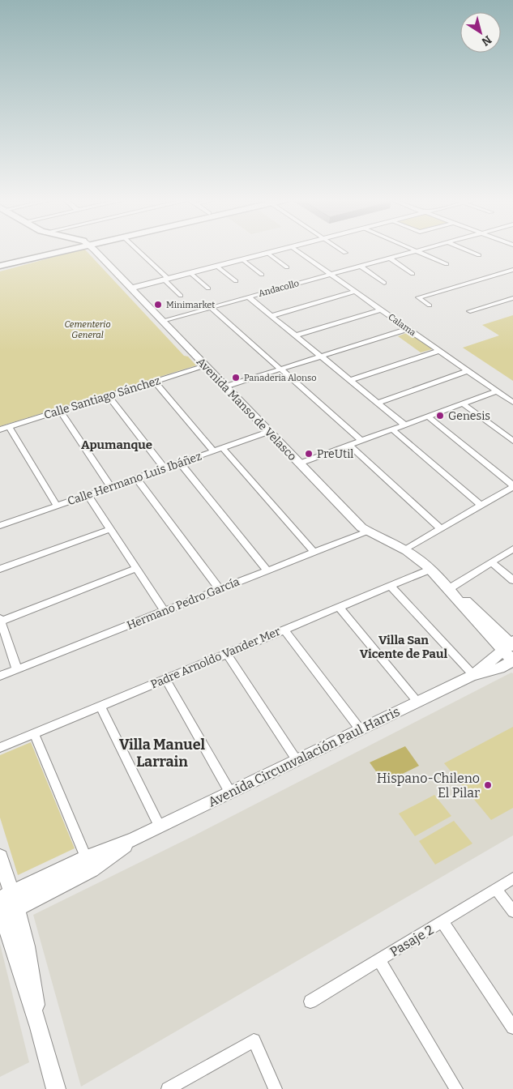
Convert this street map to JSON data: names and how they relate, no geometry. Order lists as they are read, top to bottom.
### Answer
{
  "streets": {
    "street": [
      "Andacollo",
      "Calama",
      "Calle Santiago Sánchez",
      "Avenida Manso de Velasco",
      "Calle Hermano Luis Ibáñez",
      "Hermano Pedro García",
      "Padre Arnoldo Vander Mer",
      "Avenida Circunvalación Paul Harris",
      "Pasaje 2"
    ]
  },
  "crossings": [
    ["Andacollo", "Calama"],
    ["Andacollo", "Avenida Manso de Velasco"],
    ["Calle Santiago Sánchez", "Avenida Manso de Velasco"],
    ["Avenida Manso de Velasco", "Calle Hermano Luis Ibáñez"],
    ["Avenida Manso de Velasco", "Hermano Pedro García"],
    ["Avenida Manso de Velasco", "Padre Arnoldo Vander Mer"],
    ["Avenida Manso de Velasco", "Avenida Circunvalación Paul Harris"]
  ],
  "districts": ["Apumanque", "Villa San Vicente de Paul", "Villa Manuel Larrain"],
  "parks": ["Cementerio General"],
  "places": [
    "Minimarket",
    "Panaderia Alonso",
    "Genesis",
    "PreUtil",
    "Hispano-Chileno El Pilar"
  ],
  "north": "bottom right"
}
